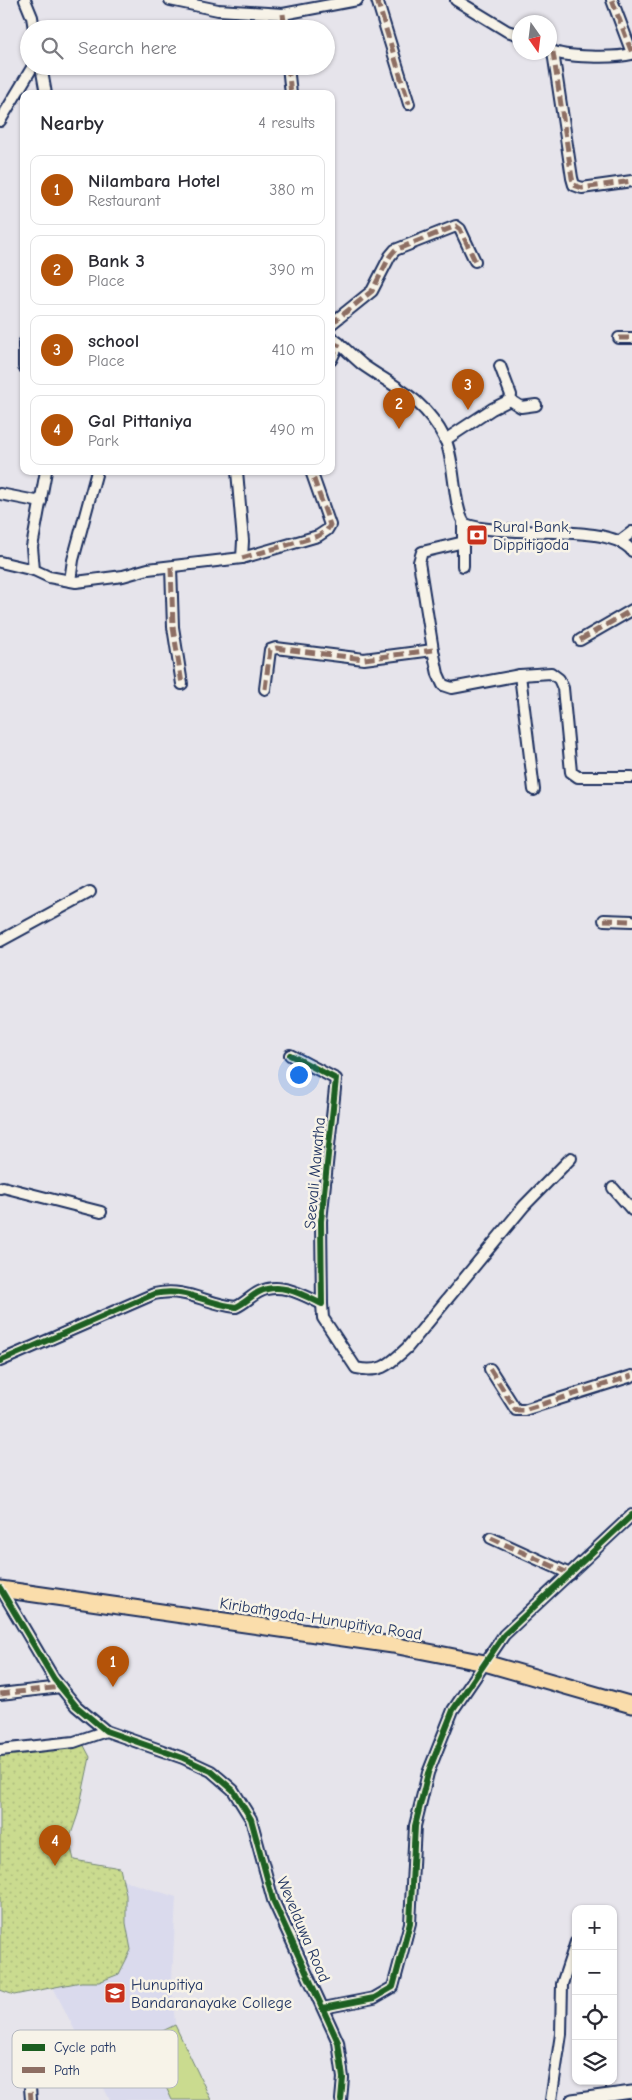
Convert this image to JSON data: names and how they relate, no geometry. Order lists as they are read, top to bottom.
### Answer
{
  "streets": {
    "main road": ["Kiribathgoda-Hunupitiya Road"],
    "street": ["Seevali Mawatha", "Wevelduwa Road"]
  },
  "crossings": [
    ["Kiribathgoda-Hunupitiya Road", "Wevelduwa Road"]
  ],
  "places": {
    "bank": ["Rural Bank, Dippitigoda"],
    "school or university": ["Hunupitiya Bandaranayake College"]
  },
  "legend": ["Cycle path", "Path"],
  "north": "bottom",
  "page": {
    "search": "Search here",
    "heading": ["Nearby", "4 results"],
    "list": [
      {
        "mark": "1",
        "name": "Nilambara Hotel",
        "note": "Restaurant",
        "value": "380 m"
      },
      {
        "mark": "2",
        "name": "Bank 3",
        "note": "Place",
        "value": "390 m"
      },
      {
        "mark": "3",
        "name": "school",
        "note": "Place",
        "value": "410 m"
      },
      {
        "mark": "4",
        "name": "Gal Pittaniya",
        "note": "Park",
        "value": "490 m"
      }
    ],
    "pins": [
      "3",
      "2",
      "1",
      "4"
    ],
    "map_buttons": ["+", "−"]
  }
}
